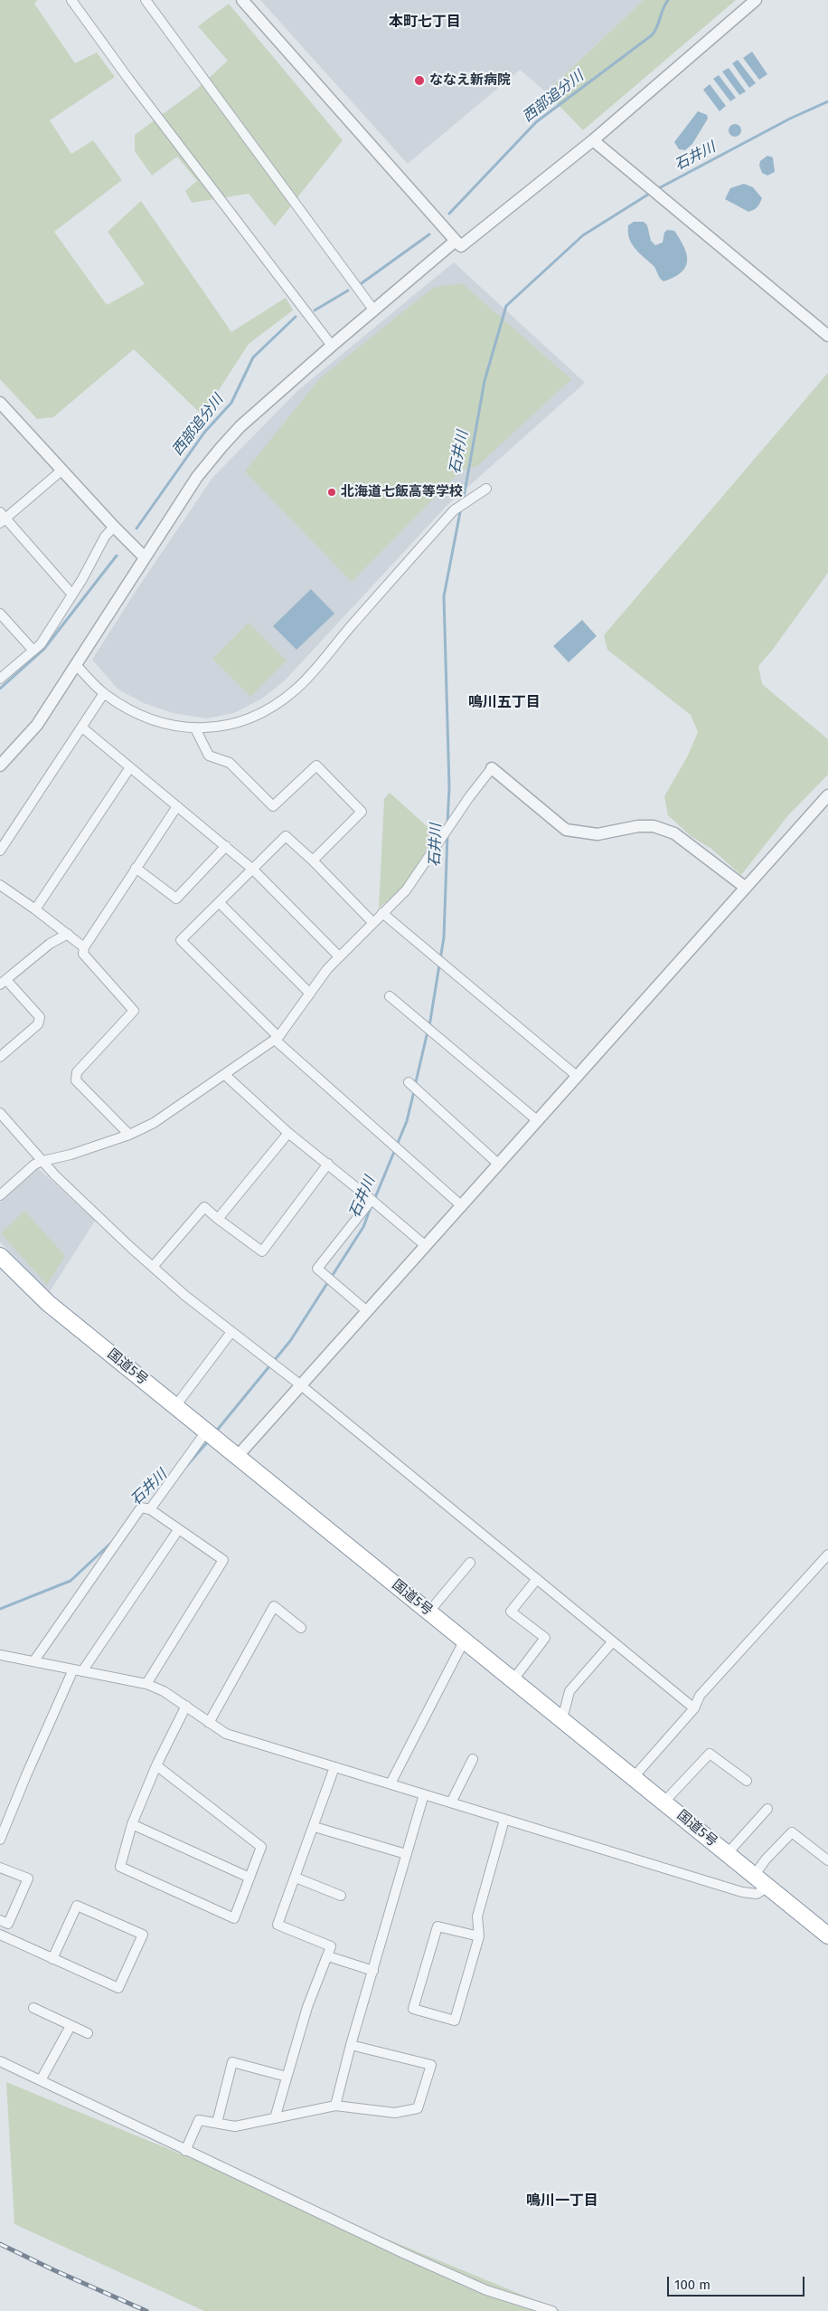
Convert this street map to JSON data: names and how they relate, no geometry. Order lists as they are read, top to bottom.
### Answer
{
  "streets": {
    "highway": ["国道5号"]
  },
  "districts": ["本町七丁目", "鳴川五丁目", "鳴川一丁目"],
  "water": ["西部追分川", "石井川"],
  "places": ["ななえ新病院", "北海道七飯高等学校"],
  "scale_bar": "100 m"
}
